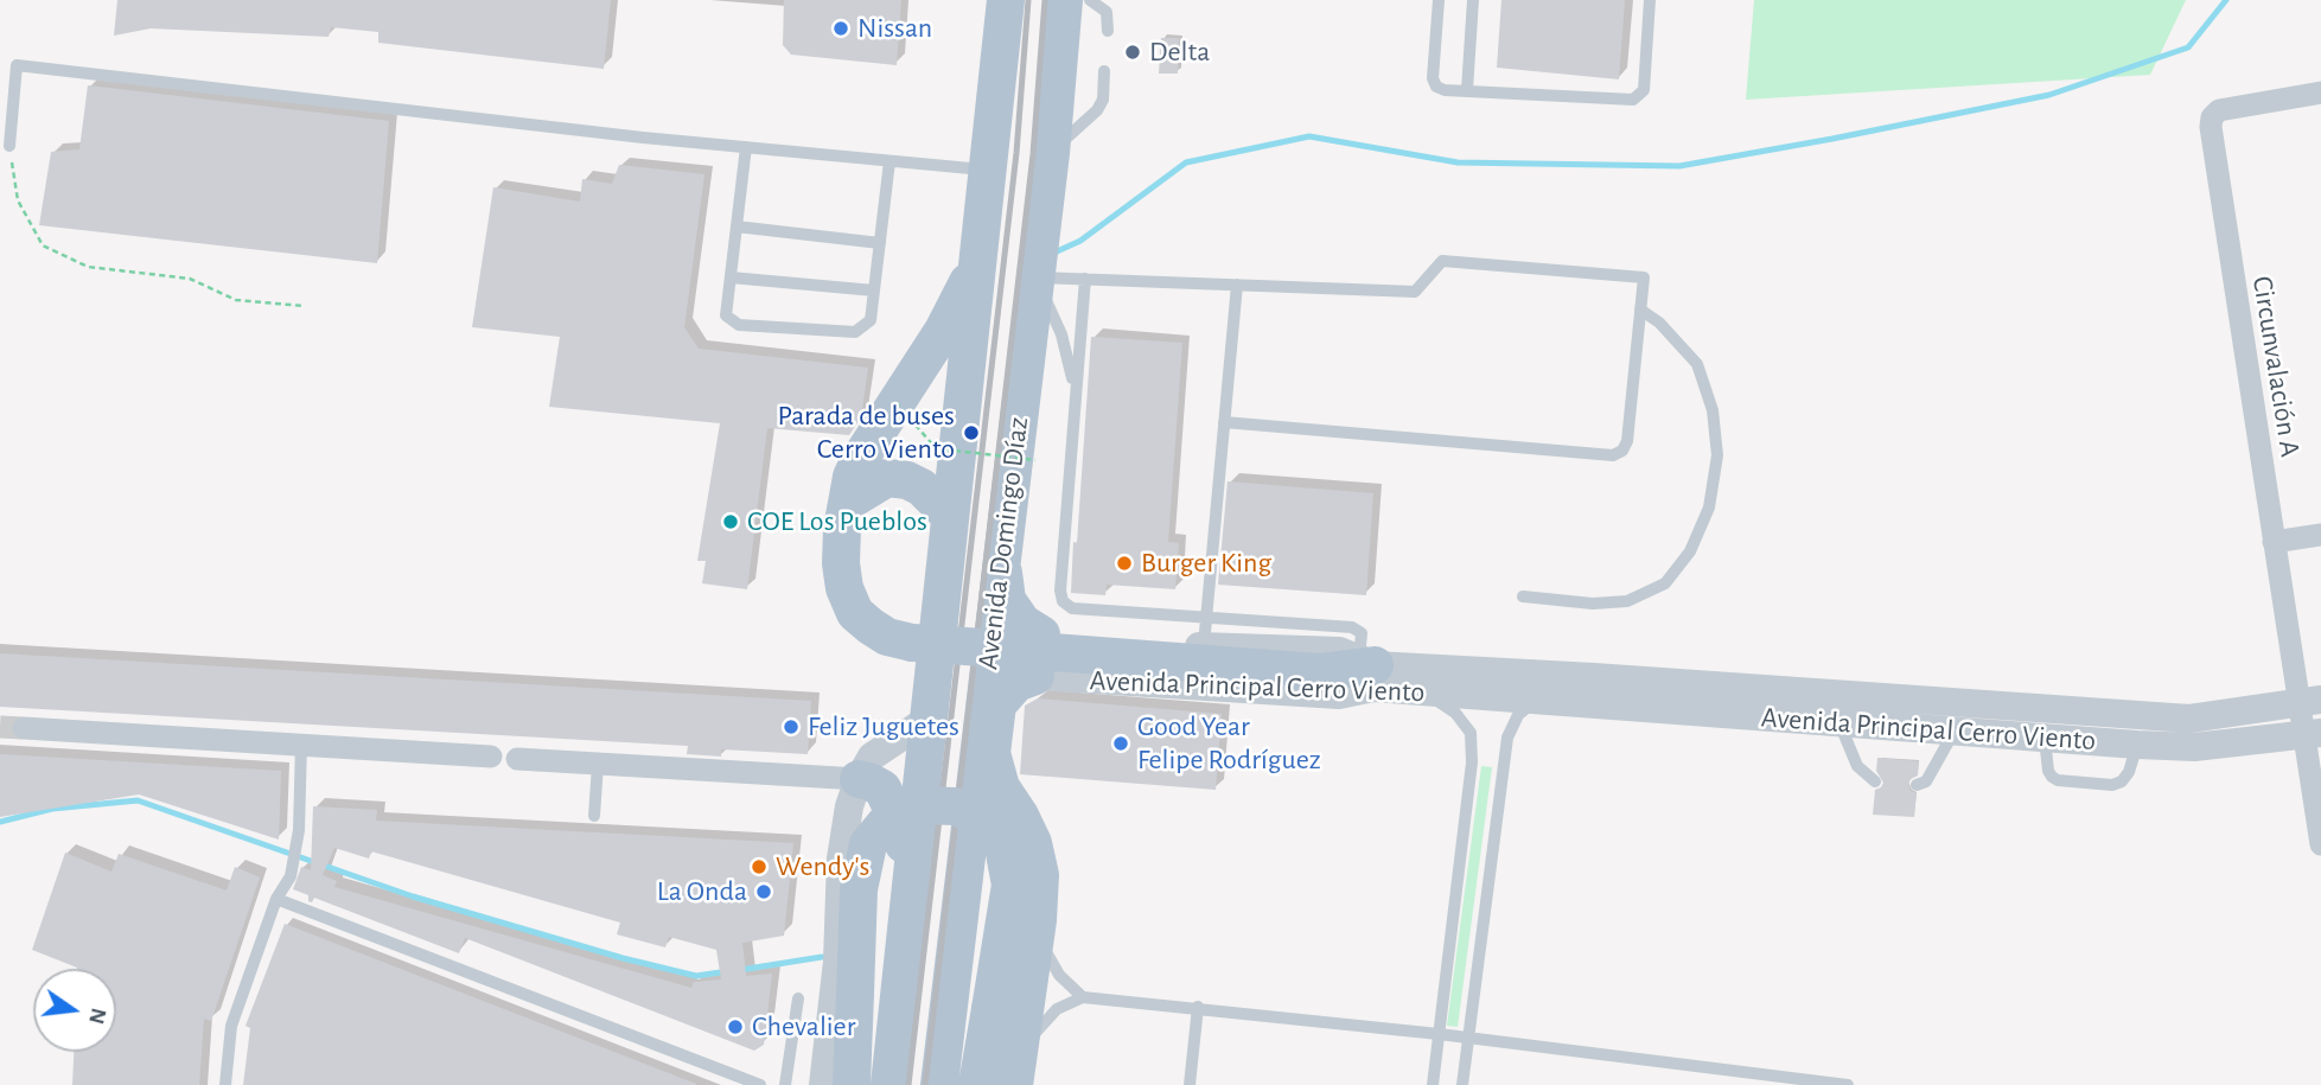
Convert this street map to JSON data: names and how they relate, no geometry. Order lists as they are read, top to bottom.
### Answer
{
  "streets": {
    "main road": ["Avenida Domingo Díaz"],
    "street": ["Circunvalación A", "Avenida Principal Cerro Viento"]
  },
  "crossings": [
    ["Circunvalación A", "Avenida Principal Cerro Viento"]
  ],
  "places": [
    "Nissan",
    "Delta",
    "Parada de buses Cerro Viento",
    "COE Los Pueblos",
    "Burger King",
    "Feliz Juguetes",
    "Good Year Felipe Rodríguez",
    "Wendy's",
    "La Onda",
    "Chevalier"
  ],
  "north": "right"
}
